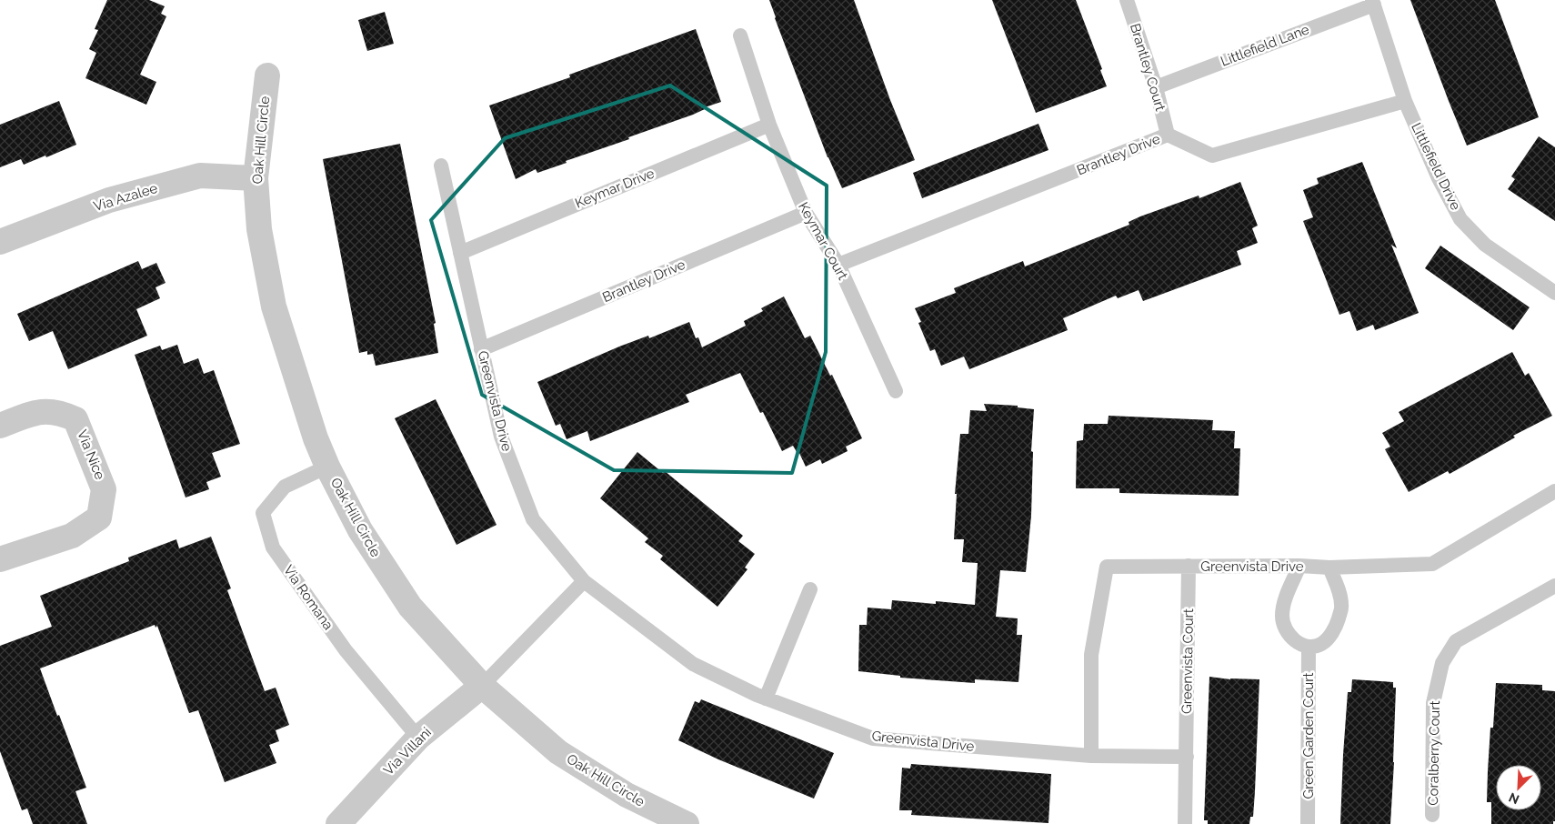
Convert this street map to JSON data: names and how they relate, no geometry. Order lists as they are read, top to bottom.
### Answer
{
  "streets": {
    "street": [
      "Oak Hill Circle",
      "Via Azalee",
      "Via Nice",
      "Via Villani"
    ],
    "lane": [
      "Littlefield Lane",
      "Brantley Court",
      "Brantley Drive",
      "Littlefield Drive",
      "Keymar Drive",
      "Keymar Court",
      "Greenvista Drive",
      "Via Romana",
      "Greenvista Court",
      "Green Garden Court",
      "Coralberry Court"
    ]
  },
  "crossings": [
    ["Littlefield Lane", "Brantley Court"],
    ["Littlefield Lane", "Littlefield Drive"],
    ["Brantley Court", "Brantley Drive"],
    ["Oak Hill Circle", "Via Azalee"],
    ["Oak Hill Circle", "Via Romana"],
    ["Oak Hill Circle", "Via Villani"],
    ["Brantley Drive", "Littlefield Drive"],
    ["Brantley Drive", "Keymar Court"],
    ["Brantley Drive", "Greenvista Drive"],
    ["Keymar Drive", "Keymar Court"],
    ["Keymar Drive", "Greenvista Drive"],
    ["Greenvista Drive", "Greenvista Court"],
    ["Greenvista Drive", "Green Garden Court"],
    ["Via Romana", "Via Villani"]
  ],
  "north": "bottom left"
}
